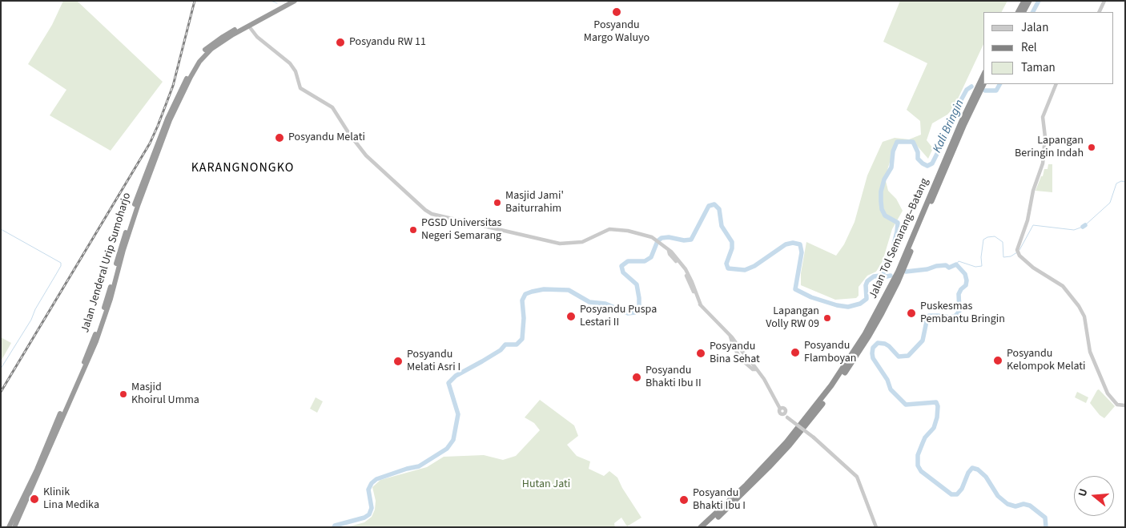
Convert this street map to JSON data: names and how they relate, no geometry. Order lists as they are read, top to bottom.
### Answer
{
  "streets": {
    "highway": ["Jalan Tol Semarang–Batang", "Jalan Jenderal Urip Sumoharjo"]
  },
  "districts": ["KARANGNONGKO"],
  "water": ["Kali Bringin"],
  "parks": ["Hutan Jati"],
  "places": [
    "Posyandu Margo Waluyo",
    "Posyandu RW 11",
    "Posyandu Melati",
    "Lapangan Beringin Indah",
    "Masjid Jami' Baiturrahim",
    "PGSD Universitas Negeri Semarang",
    "Puskesmas Pembantu Bringin",
    "Posyandu Puspa Lestari II",
    "Lapangan Volly RW 09",
    "Posyandu Flamboyan",
    "Posyandu Bina Sehat",
    "Posyandu Kelompok Melati",
    "Posyandu Melati Asri I",
    "Posyandu Bhakti Ibu II",
    "Masjid Khoirul Umma",
    "Klinik Lina Medika",
    "Posyandu Bhakti Ibu I"
  ],
  "legend": ["Jalan", "Rel", "Taman"],
  "north": "left"
}
